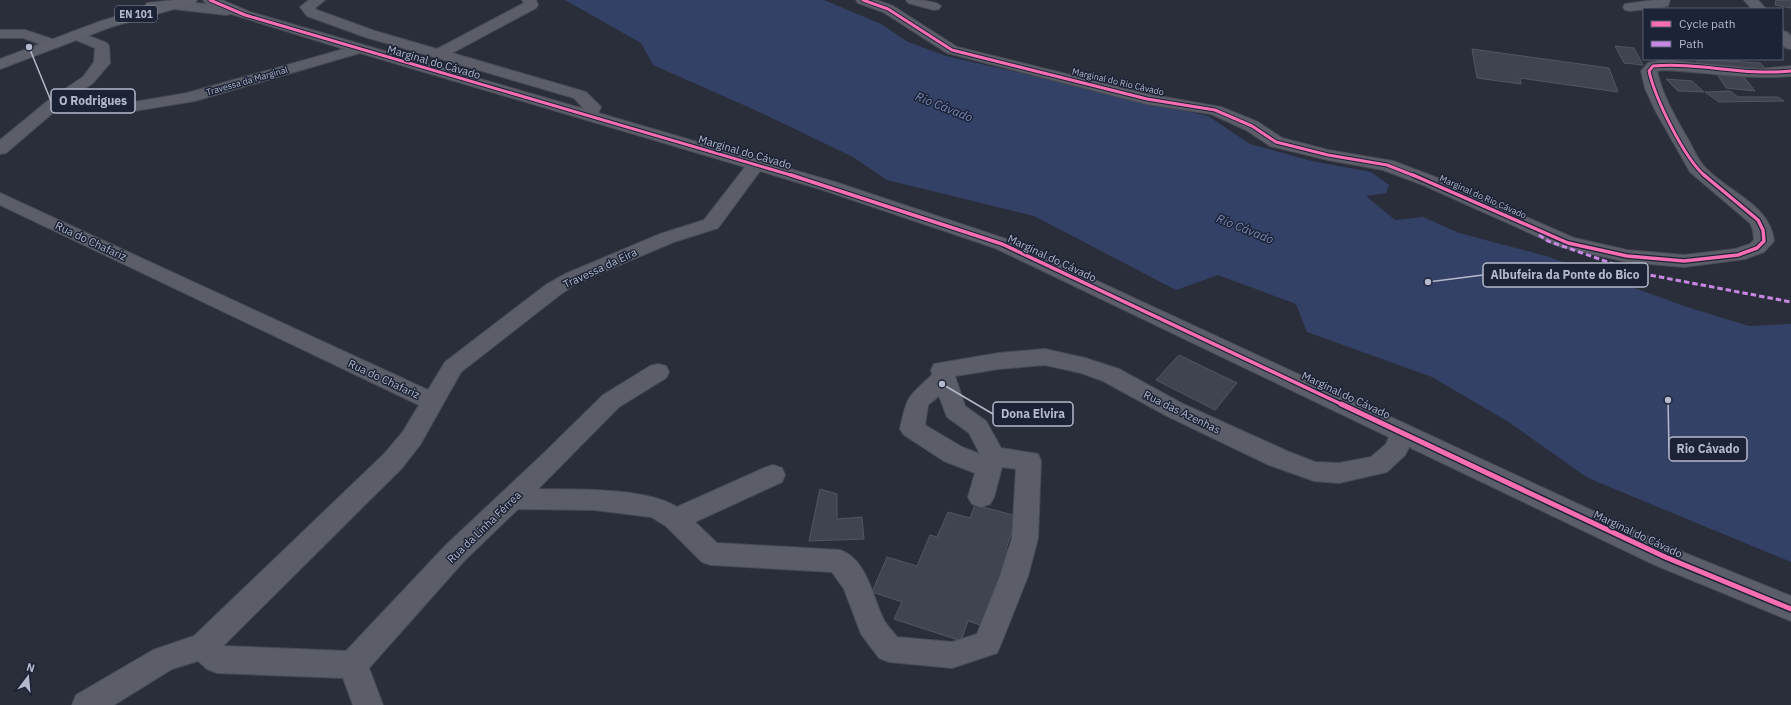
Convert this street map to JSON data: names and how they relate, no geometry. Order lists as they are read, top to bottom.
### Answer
{
  "streets": {
    "main road": ["EN 101"],
    "street": [
      "Marginal do Cávado",
      "Travessa da Marginal",
      "Marginal do Rio Cávado",
      "Rua do Chafariz",
      "Travessa da Eira",
      "Rua das Azenhas",
      "Rua da Linha Férrea"
    ]
  },
  "crossings": [
    ["Marginal do Cávado", "Travessa da Marginal"],
    ["Marginal do Cávado", "Travessa da Eira"],
    ["Marginal do Cávado", "Rua das Azenhas"],
    ["Rua do Chafariz", "Travessa da Eira"]
  ],
  "water": ["Rio Cávado"],
  "places": [
    "O Rodrigues",
    "Albufeira da Ponte do Bico",
    "Dona Elvira",
    "Rio Cávado"
  ],
  "legend": ["Cycle path", "Path"],
  "north": "top"
}
